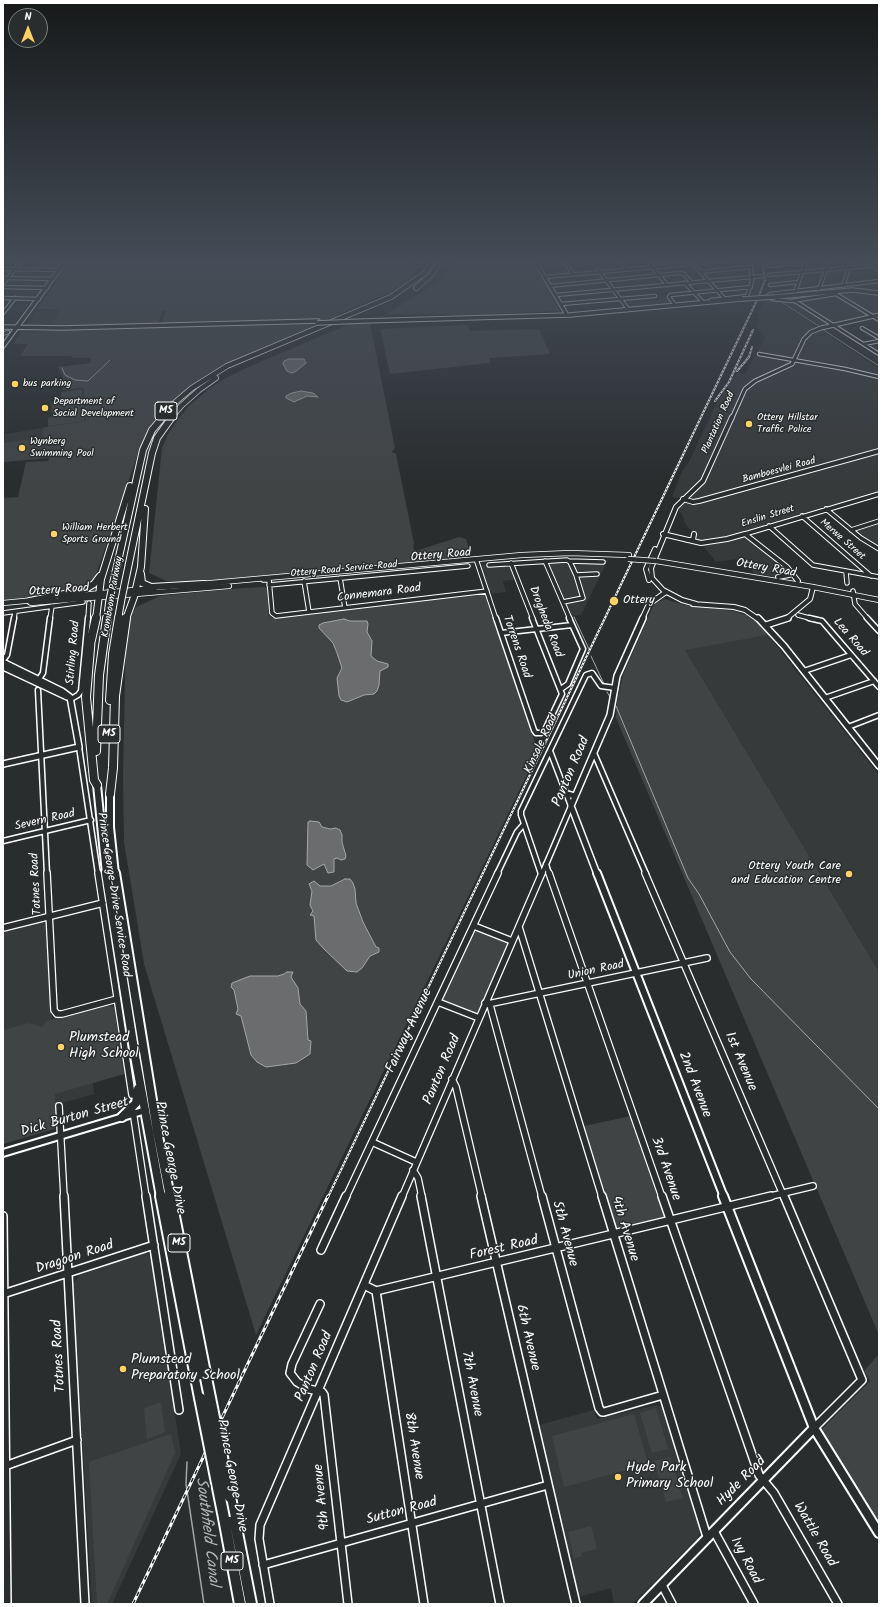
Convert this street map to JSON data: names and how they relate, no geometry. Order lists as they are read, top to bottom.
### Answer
{
  "streets": {
    "highway": ["M5", "Kromboom Parkway"],
    "main road": ["Ottery Road", "Prince George Drive"],
    "street": [
      "Plantation Road",
      "Bamboesvlei Road",
      "Enslin Street",
      "Merwe Street",
      "Ottery Road Service Road",
      "Connemara Road",
      "Drogheda Road",
      "Lea Road",
      "Torrens Road",
      "Stirling Road",
      "Kinsale Road",
      "Panton Road",
      "Severn Road",
      "Totnes Road",
      "Prince George Drive Service Road",
      "Union Road",
      "Fairway Avenue",
      "1st Avenue",
      "2nd Avenue",
      "Dick Burton Street",
      "3rd Avenue",
      "4th Avenue",
      "5th Avenue",
      "Forest Road",
      "Dragoon Road",
      "6th Avenue",
      "7th Avenue",
      "8th Avenue",
      "Hyde Road",
      "9th Avenue",
      "Sutton Road",
      "Wattle Road",
      "Ivy Road"
    ]
  },
  "crossings": [
    ["Plantation Road", "Bamboesvlei Road"],
    ["Plantation Road", "Enslin Street"],
    ["Plantation Road", "Panton Road"],
    ["Enslin Street", "Merwe Street"],
    ["Ottery Road", "Ottery Road Service Road"],
    ["Ottery Road", "Connemara Road"],
    ["Ottery Road", "Torrens Road"],
    ["Ottery Road", "Stirling Road"],
    ["Ottery Road Service Road", "Connemara Road"],
    ["Connemara Road", "Torrens Road"],
    ["Kromboom Parkway", "Prince George Drive"],
    ["Drogheda Road", "Torrens Road"],
    ["Stirling Road", "Prince George Drive Service Road"],
    ["Kinsale Road", "Panton Road"],
    ["Kinsale Road", "Fairway Avenue"],
    ["Kinsale Road", "2nd Avenue"],
    ["Panton Road", "Union Road"],
    ["Panton Road", "1st Avenue"],
    ["Panton Road", "2nd Avenue"],
    ["Panton Road", "3rd Avenue"],
    ["Panton Road", "4th Avenue"],
    ["Panton Road", "5th Avenue"],
    ["Panton Road", "6th Avenue"],
    ["Panton Road", "7th Avenue"],
    ["Panton Road", "9th Avenue"],
    ["Panton Road", "Sutton Road"],
    ["Severn Road", "Totnes Road"],
    ["Severn Road", "Prince George Drive Service Road"],
    ["Totnes Road", "Prince George Drive Service Road"],
    ["Totnes Road", "Dick Burton Street"],
    ["Totnes Road", "Dragoon Road"],
    ["Union Road", "1st Avenue"],
    ["Union Road", "2nd Avenue"],
    ["Union Road", "3rd Avenue"],
    ["Union Road", "4th Avenue"],
    ["Union Road", "5th Avenue"],
    ["1st Avenue", "Forest Road"],
    ["1st Avenue", "Hyde Road"],
    ["2nd Avenue", "Forest Road"],
    ["2nd Avenue", "Hyde Road"],
    ["Dick Burton Street", "Prince George Drive"],
    ["Prince George Drive", "Dragoon Road"],
    ["3rd Avenue", "Forest Road"],
    ["3rd Avenue", "Hyde Road"],
    ["3rd Avenue", "Wattle Road"],
    ["4th Avenue", "5th Avenue"],
    ["4th Avenue", "Forest Road"],
    ["4th Avenue", "Hyde Road"],
    ["4th Avenue", "Ivy Road"],
    ["5th Avenue", "Forest Road"],
    ["Forest Road", "6th Avenue"],
    ["Forest Road", "7th Avenue"],
    ["Forest Road", "8th Avenue"],
    ["6th Avenue", "Sutton Road"],
    ["7th Avenue", "Sutton Road"],
    ["8th Avenue", "Sutton Road"],
    ["Hyde Road", "Wattle Road"],
    ["Hyde Road", "Ivy Road"],
    ["9th Avenue", "Sutton Road"]
  ],
  "water": ["Southfield Canal"],
  "places": [
    "bus parking",
    "Department of Social Development",
    "Ottery Hillstar Traffic Police",
    "Wynberg Swimming Pool",
    "William Herbert Sports Ground",
    "Ottery",
    "Ottery Youth Care and Education Centre",
    "Plumstead High School",
    "Plumstead Preparatory School",
    "Hyde Park Primary School"
  ],
  "north": "top"
}
